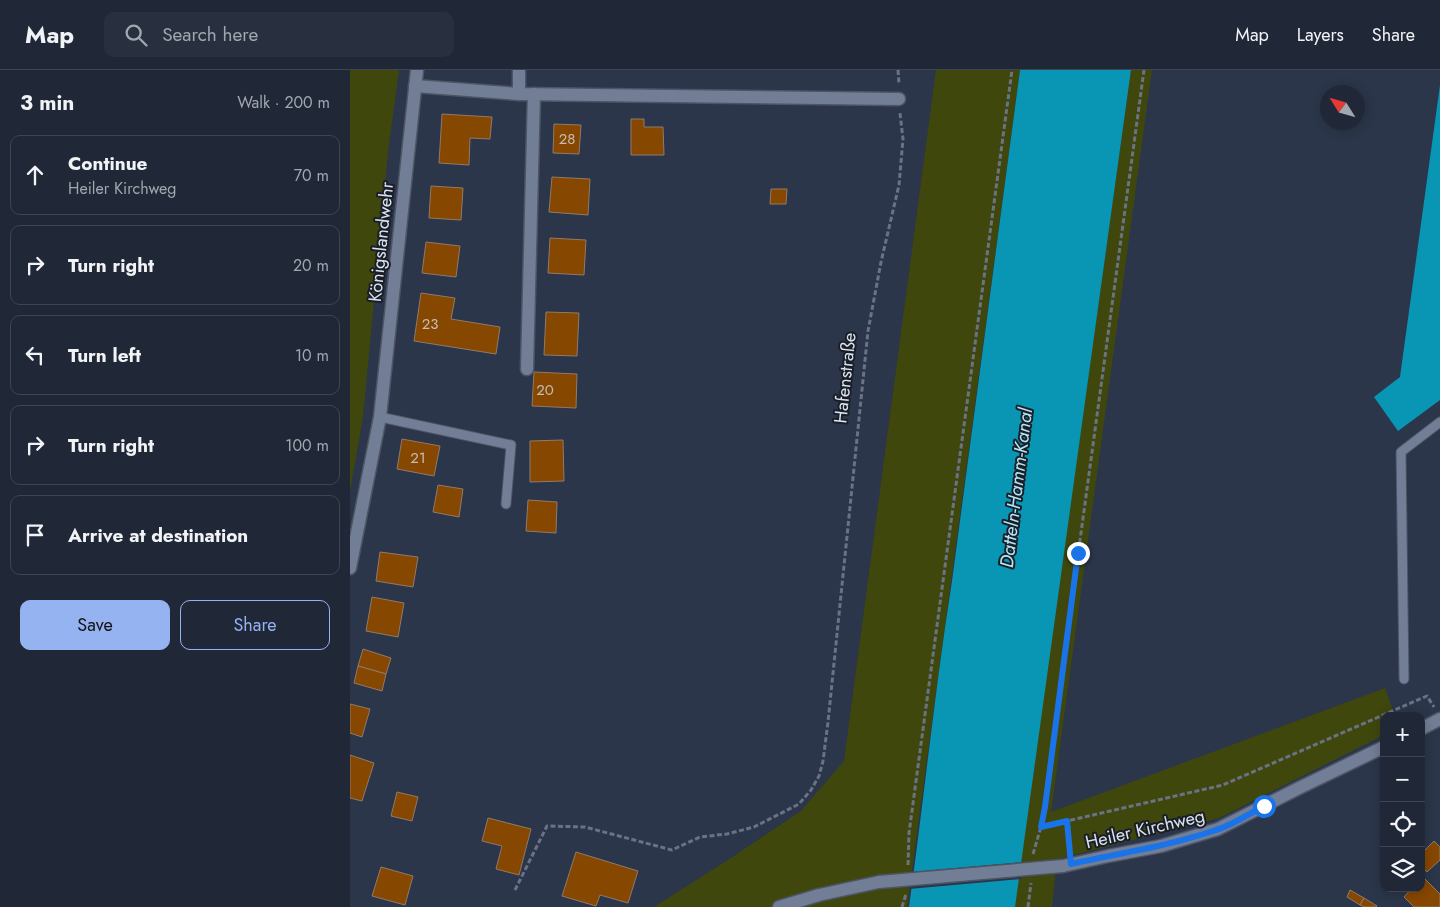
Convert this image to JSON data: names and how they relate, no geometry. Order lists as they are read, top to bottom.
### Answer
{
  "streets": {
    "street": ["Königslandwehr", "Heiler Kirchweg"],
    "path": ["Hafenstraße"]
  },
  "water": ["Datteln-Hamm-Kanal"],
  "house_numbers": [
    "28",
    "23",
    "20",
    "21"
  ],
  "north": "top left",
  "page": {
    "header": "Map",
    "search": "Search here",
    "nav": ["Map", "Layers", "Share"],
    "heading": ["3 min", "Walk · 200 m"],
    "list": [
      ["Continue", "Heiler Kirchweg", "70 m"],
      ["Turn right", "20 m"],
      ["Turn left", "10 m"],
      ["Turn right", "100 m"],
      "Arrive at destination"
    ],
    "buttons": ["Save", "Share"],
    "map_buttons": ["+", "−"]
  }
}
